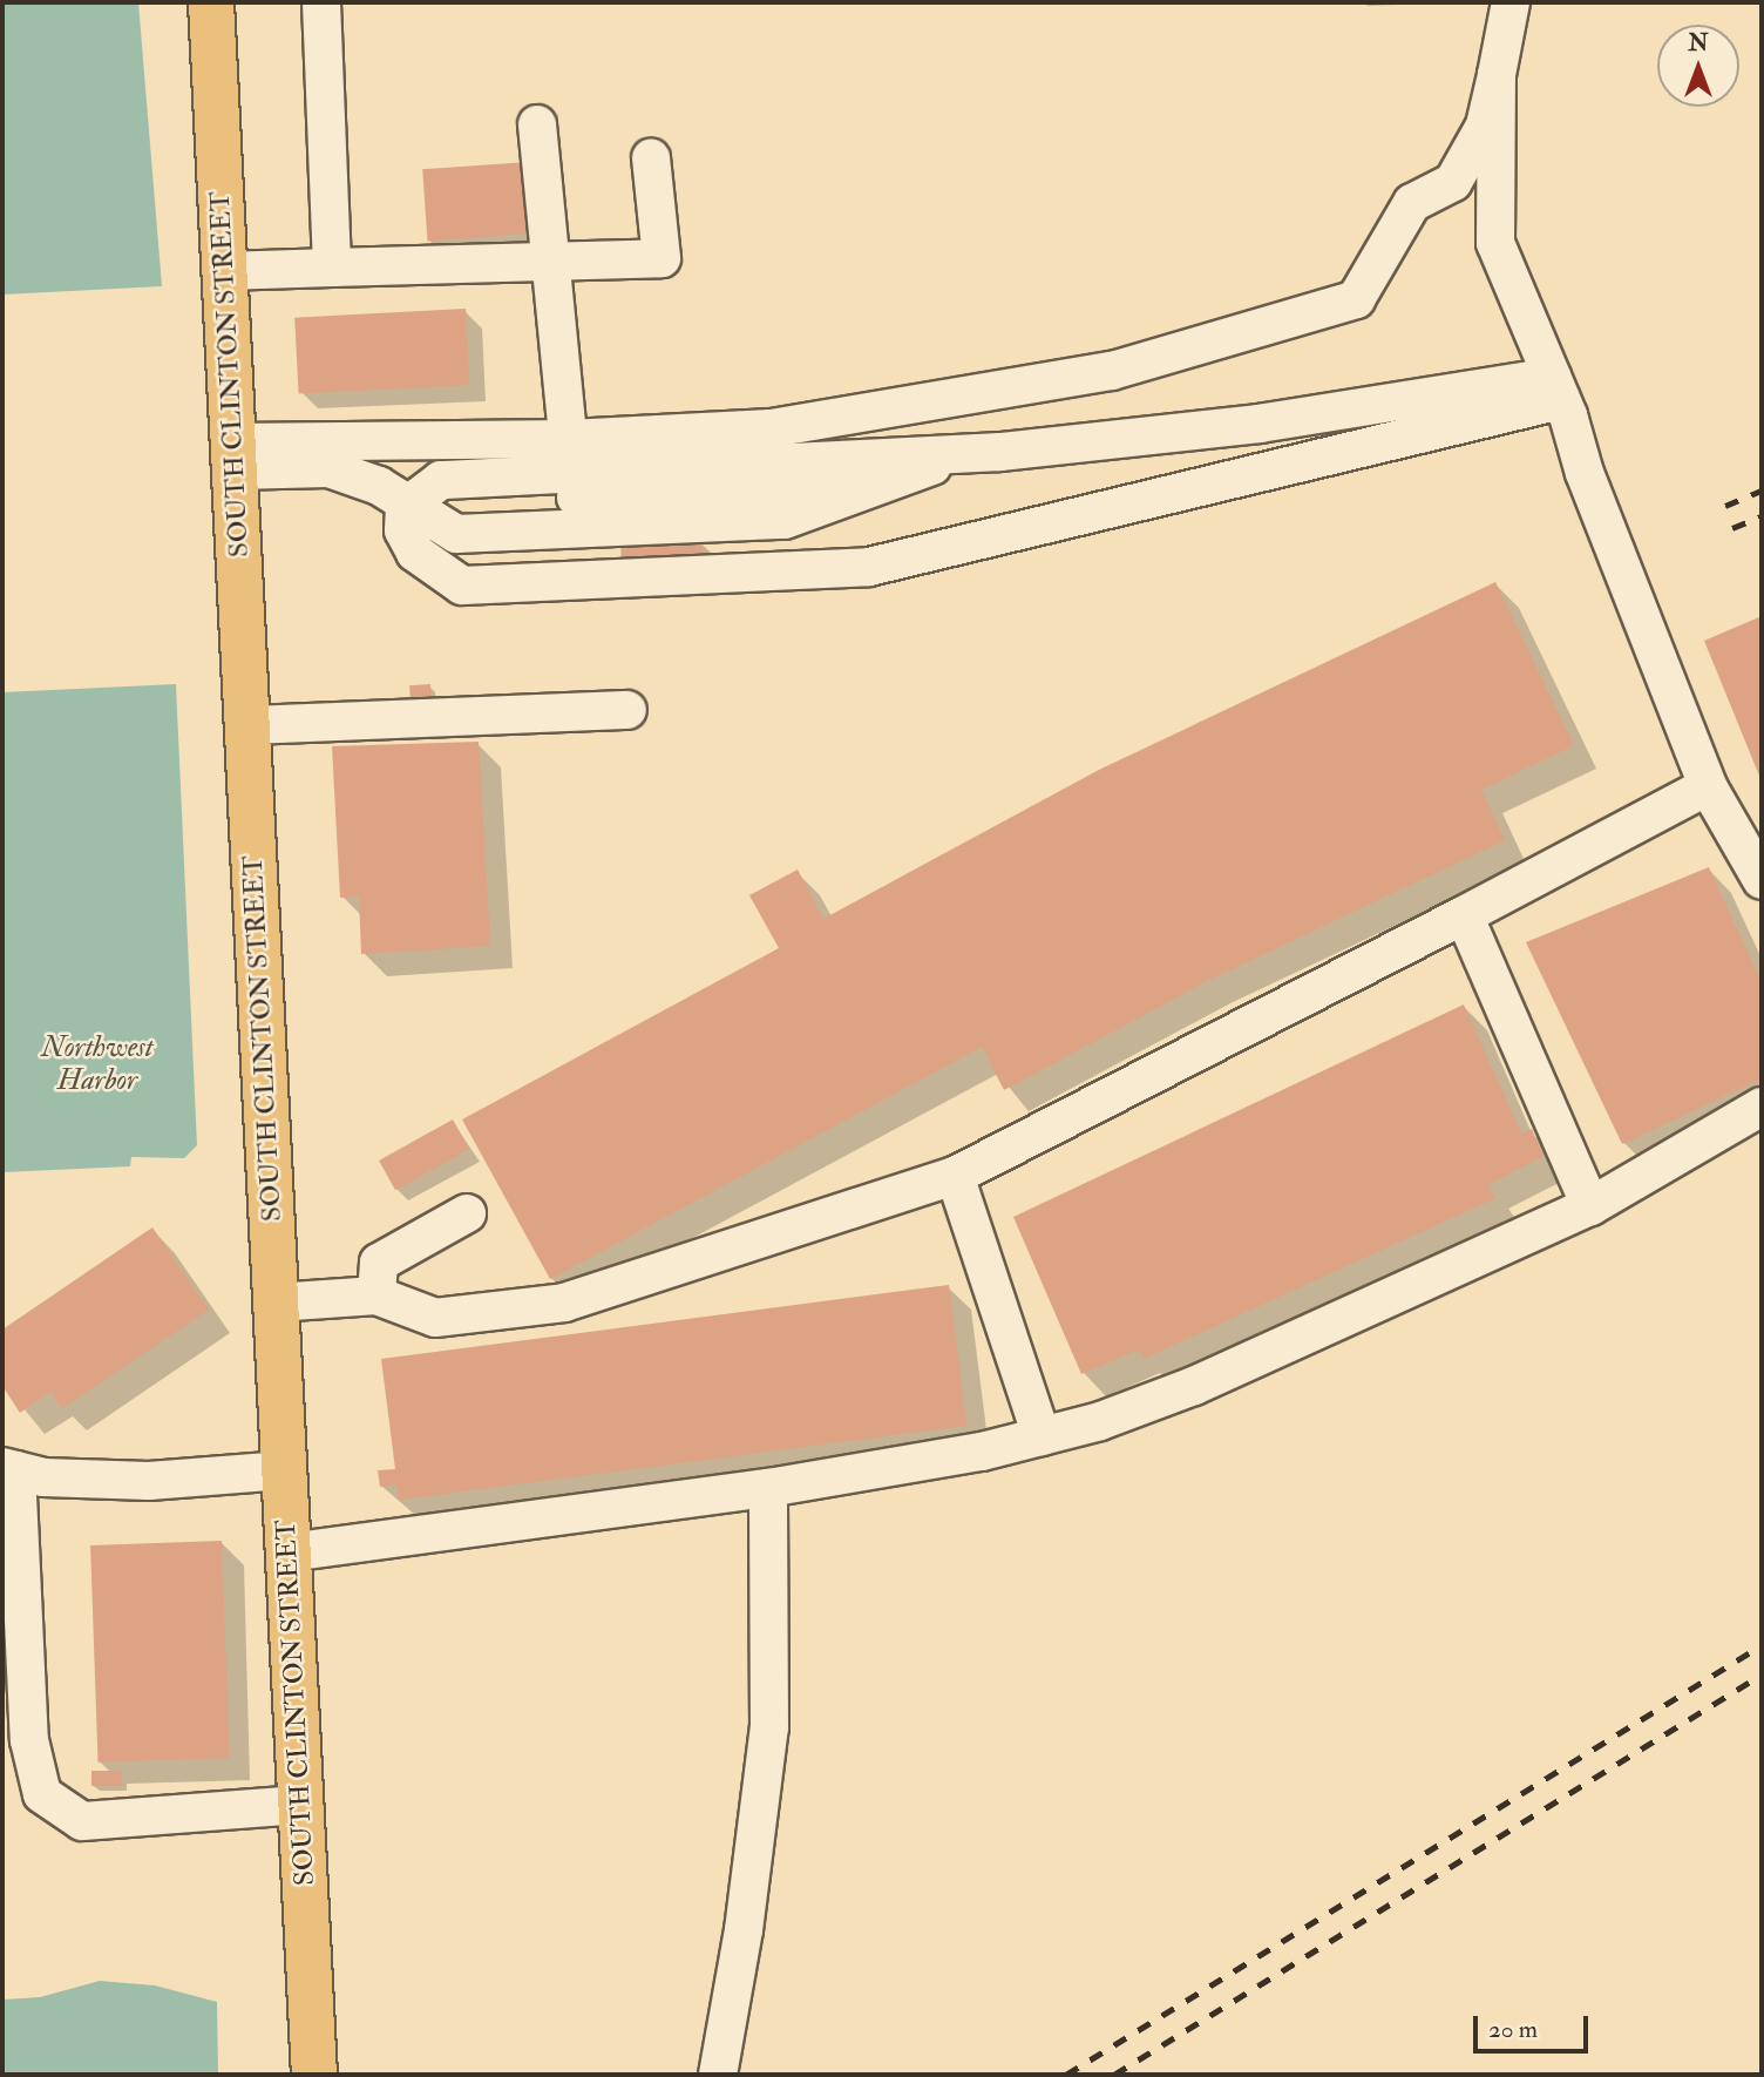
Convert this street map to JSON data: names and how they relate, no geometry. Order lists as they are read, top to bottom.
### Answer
{
  "streets": {
    "main road": ["SOUTH CLINTON STREET"]
  },
  "water": ["Northwest Harbor"],
  "scale_bar": "20 m",
  "north": "top"
}
